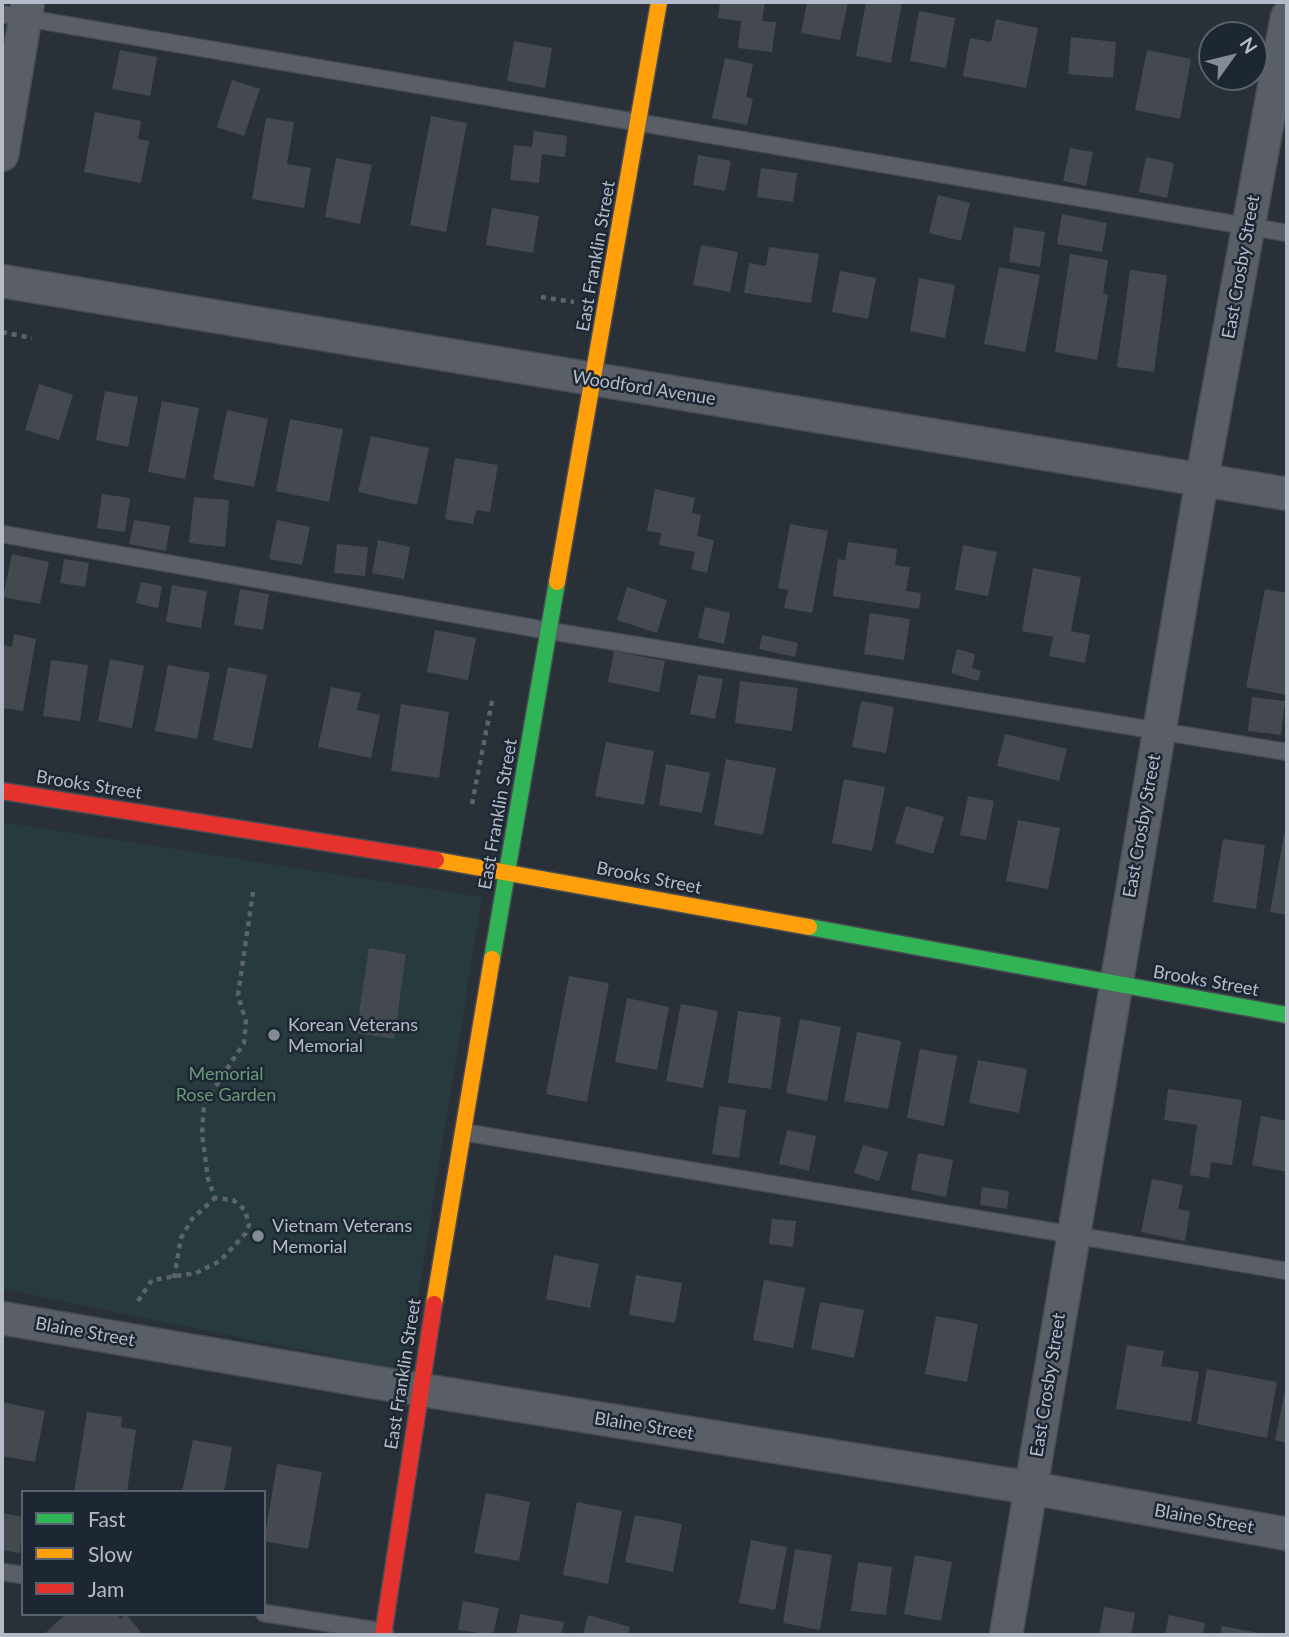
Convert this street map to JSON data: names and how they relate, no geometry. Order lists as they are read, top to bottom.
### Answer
{
  "streets": {
    "main road": ["East Franklin Street", "Brooks Street"],
    "street": ["East Crosby Street", "Woodford Avenue", "Blaine Street"]
  },
  "crossings": [
    ["East Franklin Street", "Woodford Avenue"],
    ["East Franklin Street", "Brooks Street"],
    ["East Franklin Street", "Blaine Street"],
    ["East Crosby Street", "Woodford Avenue"],
    ["East Crosby Street", "Brooks Street"],
    ["East Crosby Street", "Blaine Street"]
  ],
  "parks": ["Memorial Rose Garden"],
  "places": ["Korean Veterans Memorial", "Vietnam Veterans Memorial"],
  "legend": ["Fast", "Slow", "Jam"],
  "north": "top right"
}
